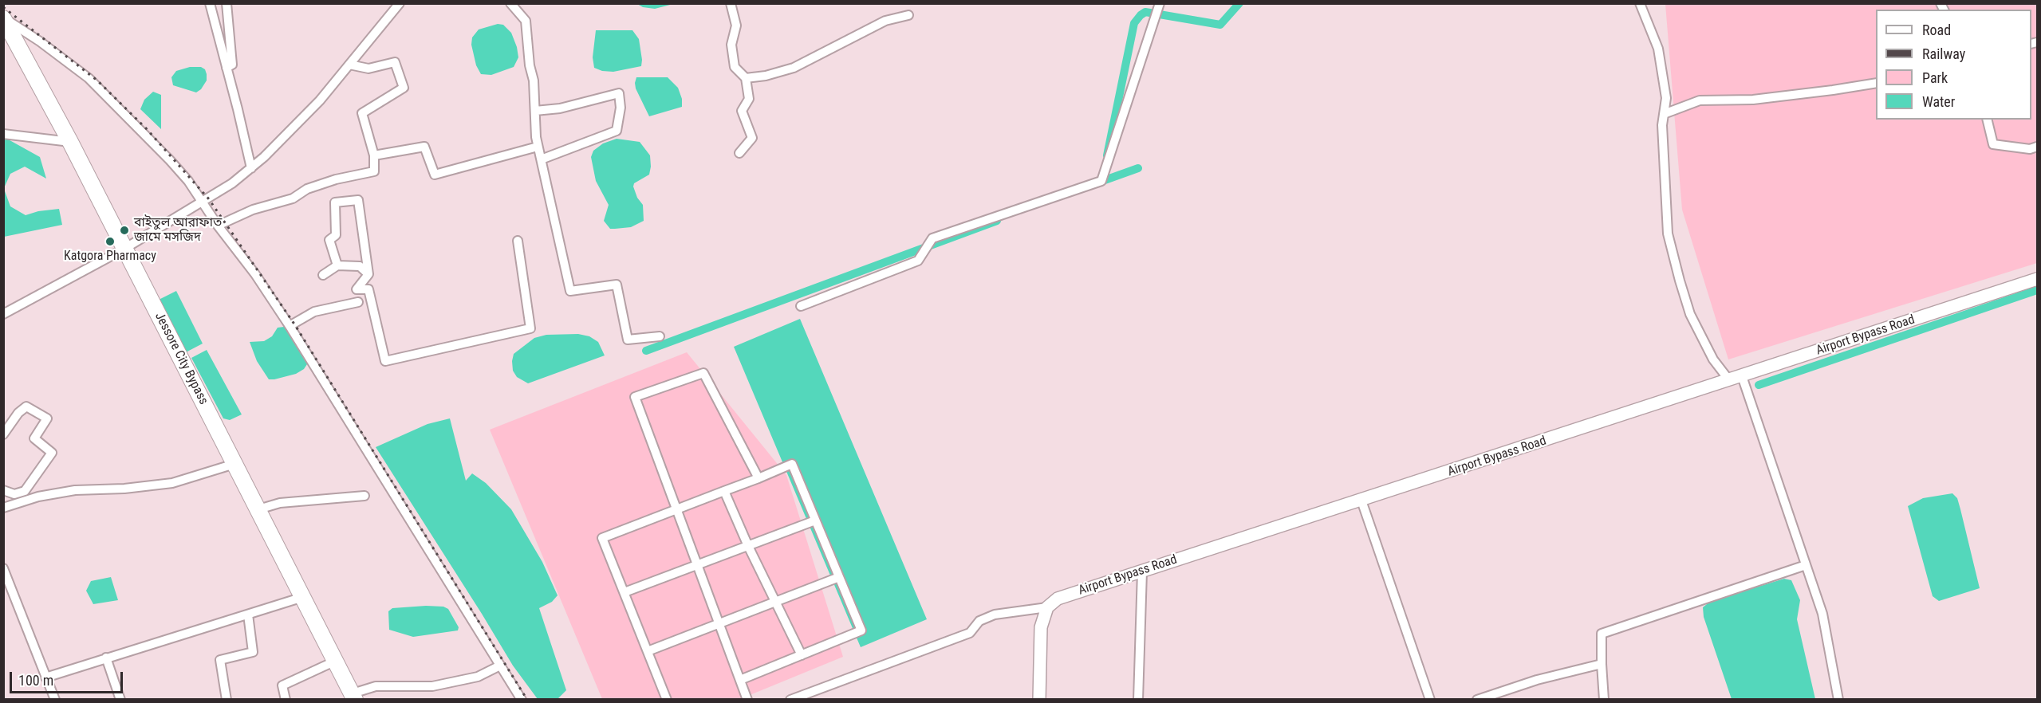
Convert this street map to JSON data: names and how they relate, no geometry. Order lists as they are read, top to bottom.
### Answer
{
  "streets": {
    "highway": ["Jessore City Bypass"],
    "street": ["Airport Bypass Road"]
  },
  "places": ["বাইতুল আরাফাত জামে মসজিদ", "Katgora Pharmacy"],
  "legend": [
    "Road",
    "Railway",
    "Park",
    "Water"
  ],
  "scale_bar": "100 m"
}
